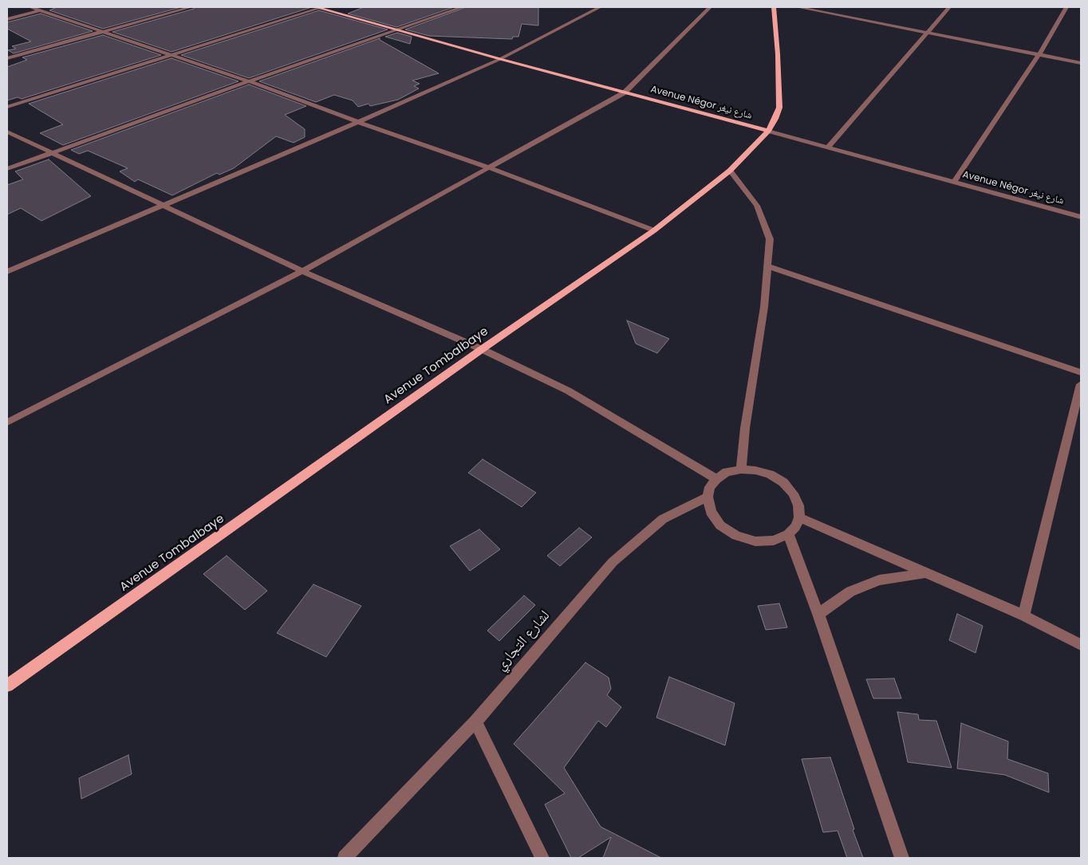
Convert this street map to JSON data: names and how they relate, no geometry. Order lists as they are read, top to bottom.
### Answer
{
  "streets": {
    "main road": ["Avenue Négor شارع نيغر", "Avenue Tombalbaye"],
    "street": ["لشارع التجاري"]
  },
  "crossings": [
    ["Avenue Négor شارع نيغر", "Avenue Tombalbaye"]
  ]
}
